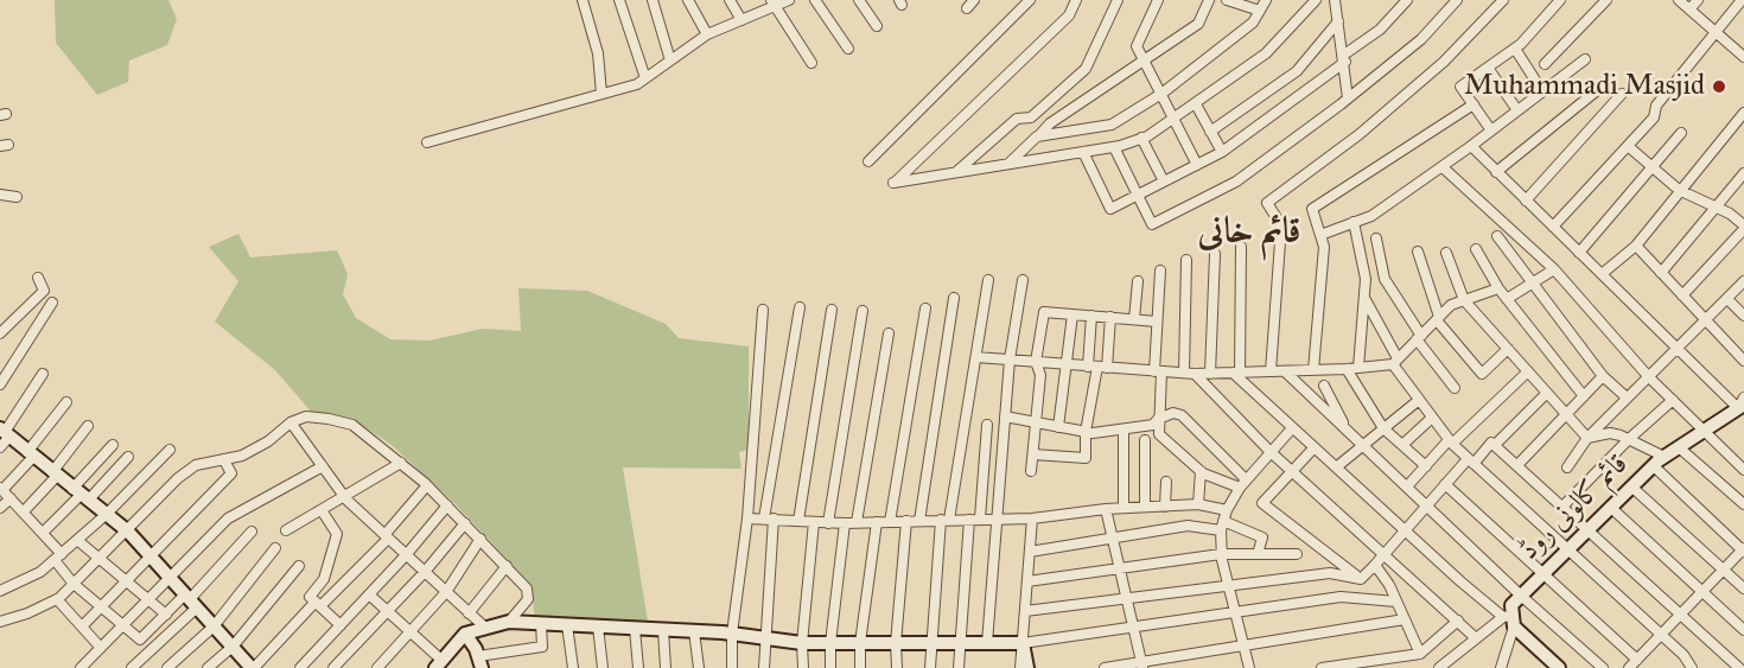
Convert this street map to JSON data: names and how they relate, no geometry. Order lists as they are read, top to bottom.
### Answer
{
  "streets": {
    "street": ["قائم کالونی روڈ"]
  },
  "districts": ["قائم خانى"],
  "places": ["Muhammadi Masjid"]
}
